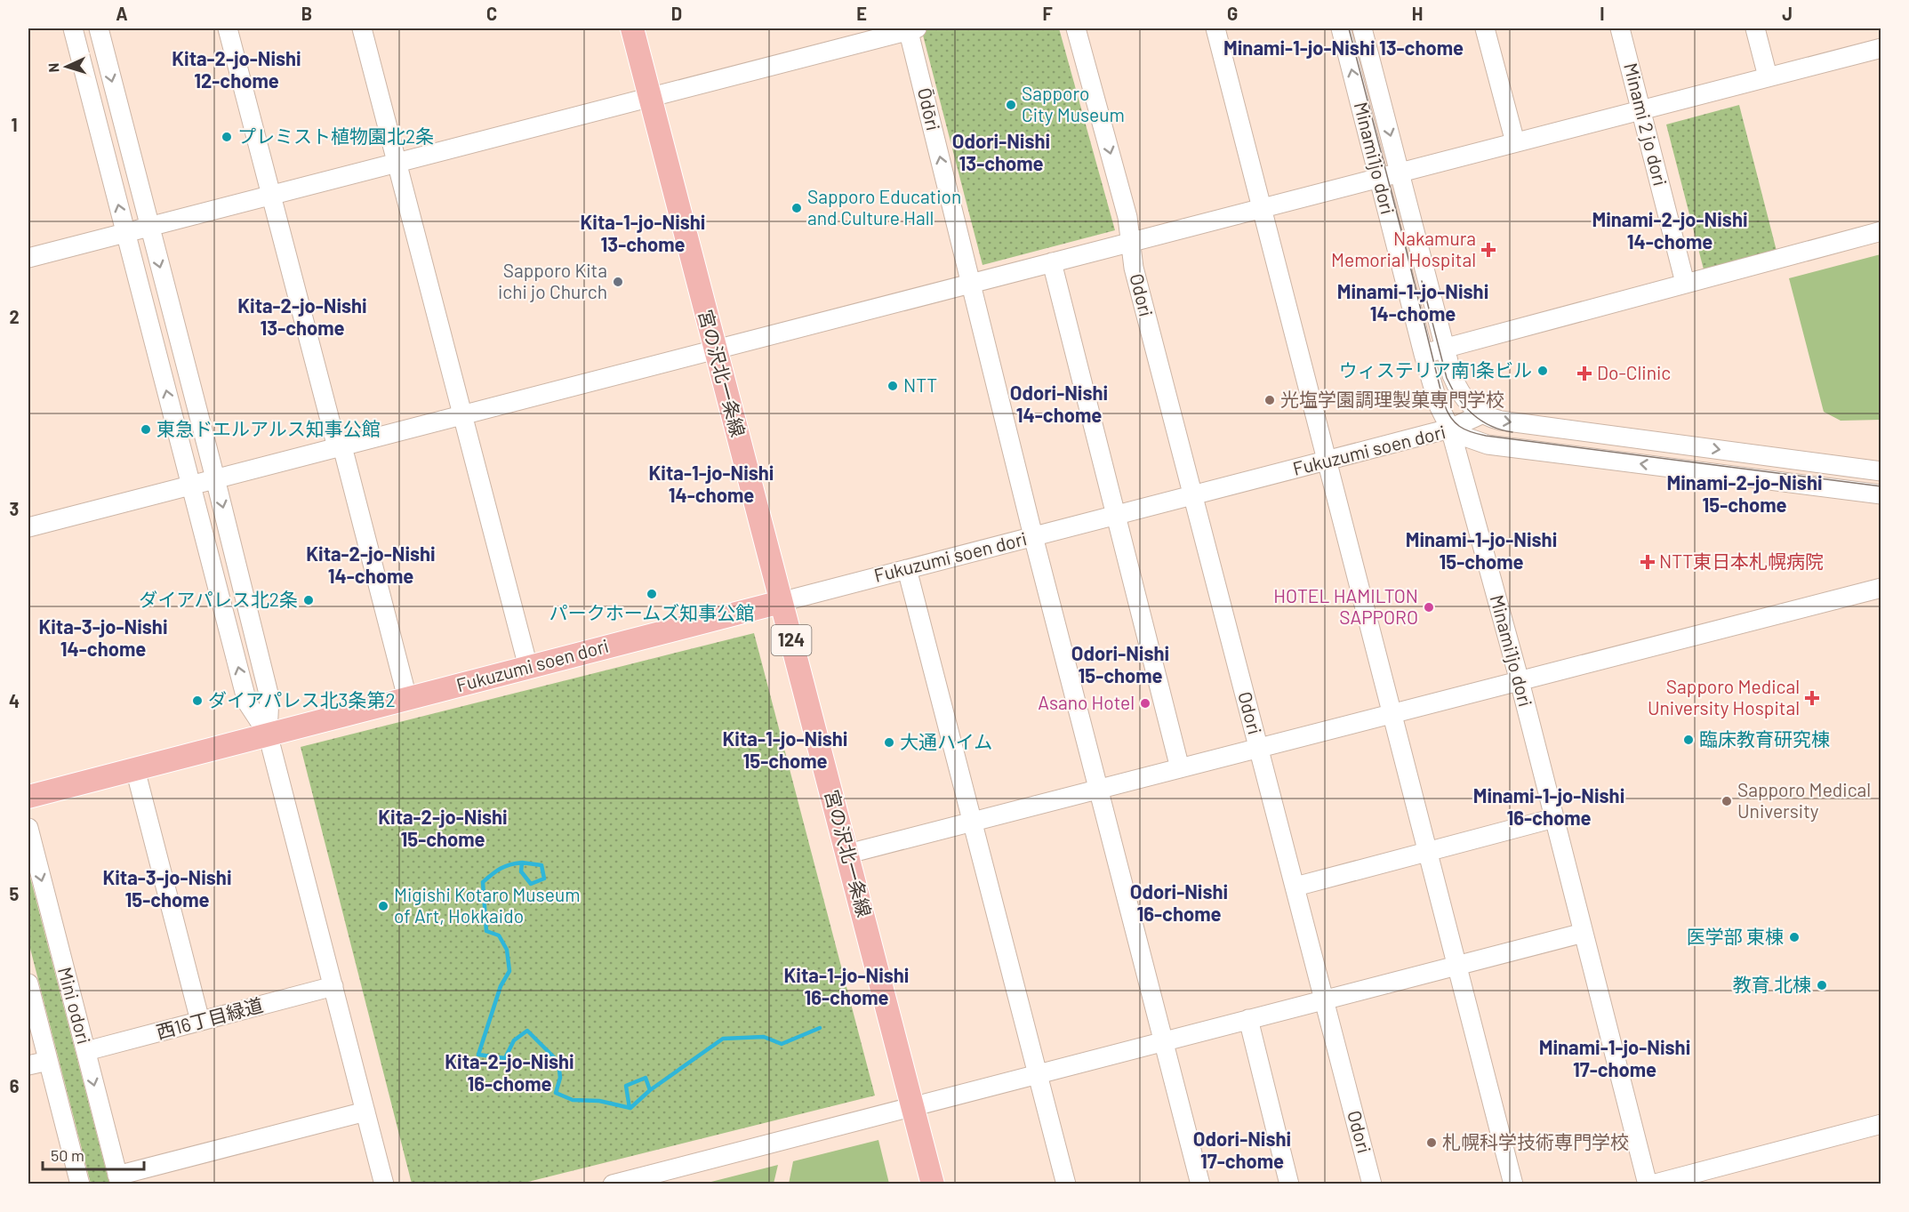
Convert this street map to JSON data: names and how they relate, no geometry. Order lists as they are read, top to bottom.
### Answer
{
  "streets": {
    "main road": ["宮の沢北一条線", "Fukuzumi soen dori", "124"],
    "street": [
      "Ōdōri",
      "Minami 2 jo dori",
      "Minami1jo dori",
      "Odori",
      "Mini odori",
      "西16丁目緑道"
    ]
  },
  "crossings": [
    ["Ōdōri", "Fukuzumi soen dori"],
    ["Minami1jo dori", "Fukuzumi soen dori"],
    ["Odori", "Fukuzumi soen dori"],
    ["宮の沢北一条線", "Fukuzumi soen dori"],
    ["Mini odori", "西16丁目緑道"]
  ],
  "districts": [
    "Minami-1-jo-Nishi 13-chome",
    "Kita-2-jo-Nishi 12-chome",
    "Odori-Nishi 13-chome",
    "Minami-2-jo-Nishi 14-chome",
    "Kita-1-jo-Nishi 13-chome",
    "Minami-1-jo-Nishi 14-chome",
    "Kita-2-jo-Nishi 13-chome",
    "Odori-Nishi 14-chome",
    "Kita-1-jo-Nishi 14-chome",
    "Minami-2-jo-Nishi 15-chome",
    "Minami-1-jo-Nishi 15-chome",
    "Kita-2-jo-Nishi 14-chome",
    "Kita-3-jo-Nishi 14-chome",
    "Odori-Nishi 15-chome",
    "Kita-1-jo-Nishi 15-chome",
    "Minami-1-jo-Nishi 16-chome",
    "Kita-2-jo-Nishi 15-chome",
    "Kita-3-jo-Nishi 15-chome",
    "Odori-Nishi 16-chome",
    "Kita-1-jo-Nishi 16-chome",
    "Minami-1-jo-Nishi 17-chome",
    "Kita-2-jo-Nishi 16-chome",
    "Odori-Nishi 17-chome"
  ],
  "places": {
    "other": [
      "Sapporo City Museum",
      "プレミスト植物園北2条",
      "Sapporo Education and Culture Hall",
      "Sapporo Kita ichi jo Church",
      "ウィステリア南1条ビル",
      "NTT",
      "光塩学園調理製菓専門学校",
      "東急ドエルアルス知事公館",
      "パークホームズ知事公館",
      "ダイアパレス北2条",
      "HOTEL HAMILTON SAPPORO",
      "ダイアパレス北3条第2",
      "Asano Hotel",
      "臨床教育研究棟",
      "大通ハイム",
      "Sapporo Medical University",
      "Migishi Kotaro Museum of Art, Hokkaido",
      "医学部 東棟",
      "教育 北棟",
      "札幌科学技術専門学校"
    ],
    "health": [
      "Nakamura Memorial Hospital",
      "Do-Clinic",
      "NTT東日本札幌病院",
      "Sapporo Medical University Hospital"
    ]
  },
  "scale_bar": "50 m",
  "north": "left",
  "grid": {
    "columns": [
      "A",
      "B",
      "C",
      "D",
      "E",
      "F",
      "G",
      "H",
      "I",
      "J"
    ],
    "rows": [
      "1",
      "2",
      "3",
      "4",
      "5",
      "6"
    ]
  }
}
